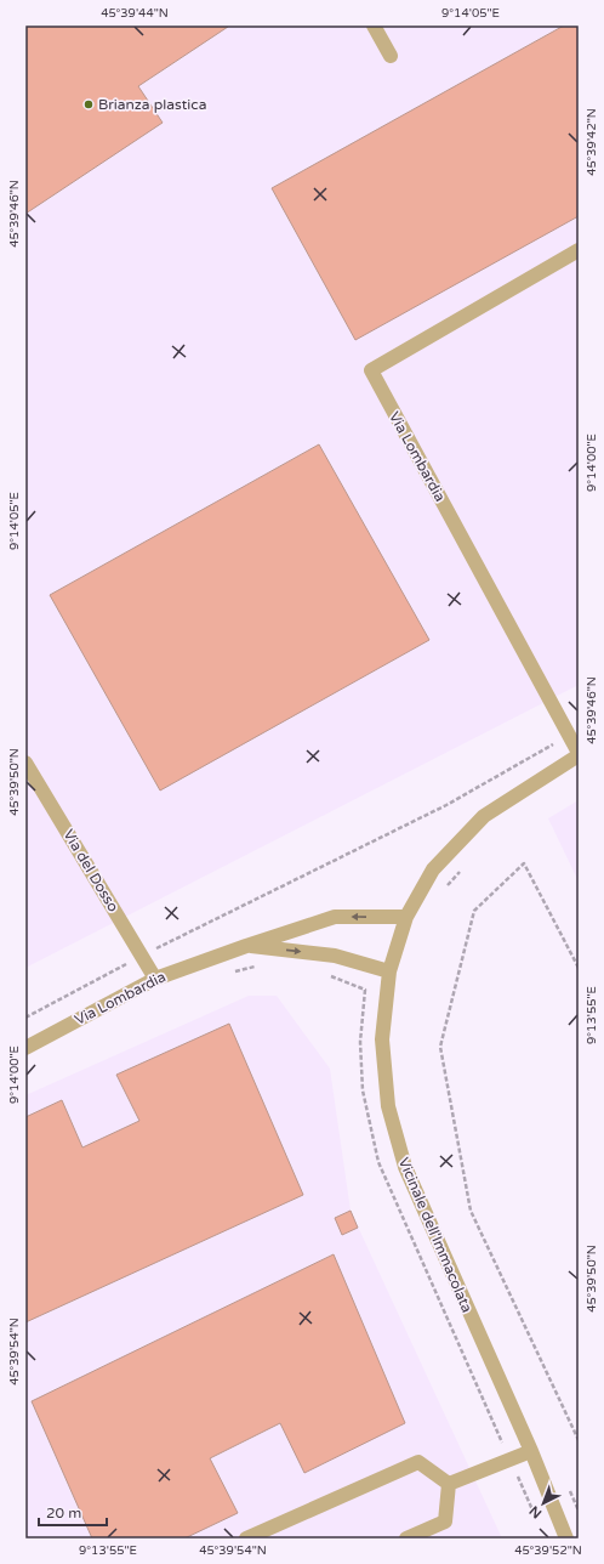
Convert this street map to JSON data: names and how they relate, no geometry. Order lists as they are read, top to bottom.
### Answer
{
  "streets": {
    "street": ["Via Lombardia", "Via del Dosso", "Vicinale dell'Immacolata"]
  },
  "crossings": [
    ["Via Lombardia", "Via del Dosso"],
    ["Via Lombardia", "Vicinale dell'Immacolata"]
  ],
  "places": ["Brianza plastica"],
  "scale_bar": "20 m",
  "north": "bottom left",
  "coordinates": [
    "45°39'44\"N",
    "9°14'05\"E",
    "45°39'42\"N",
    "45°39'46\"N",
    "9°14'00\"E",
    "45°39'50\"N",
    "9°13'55\"E",
    "45°39'54\"N",
    "45°39'52\"N"
  ]
}
